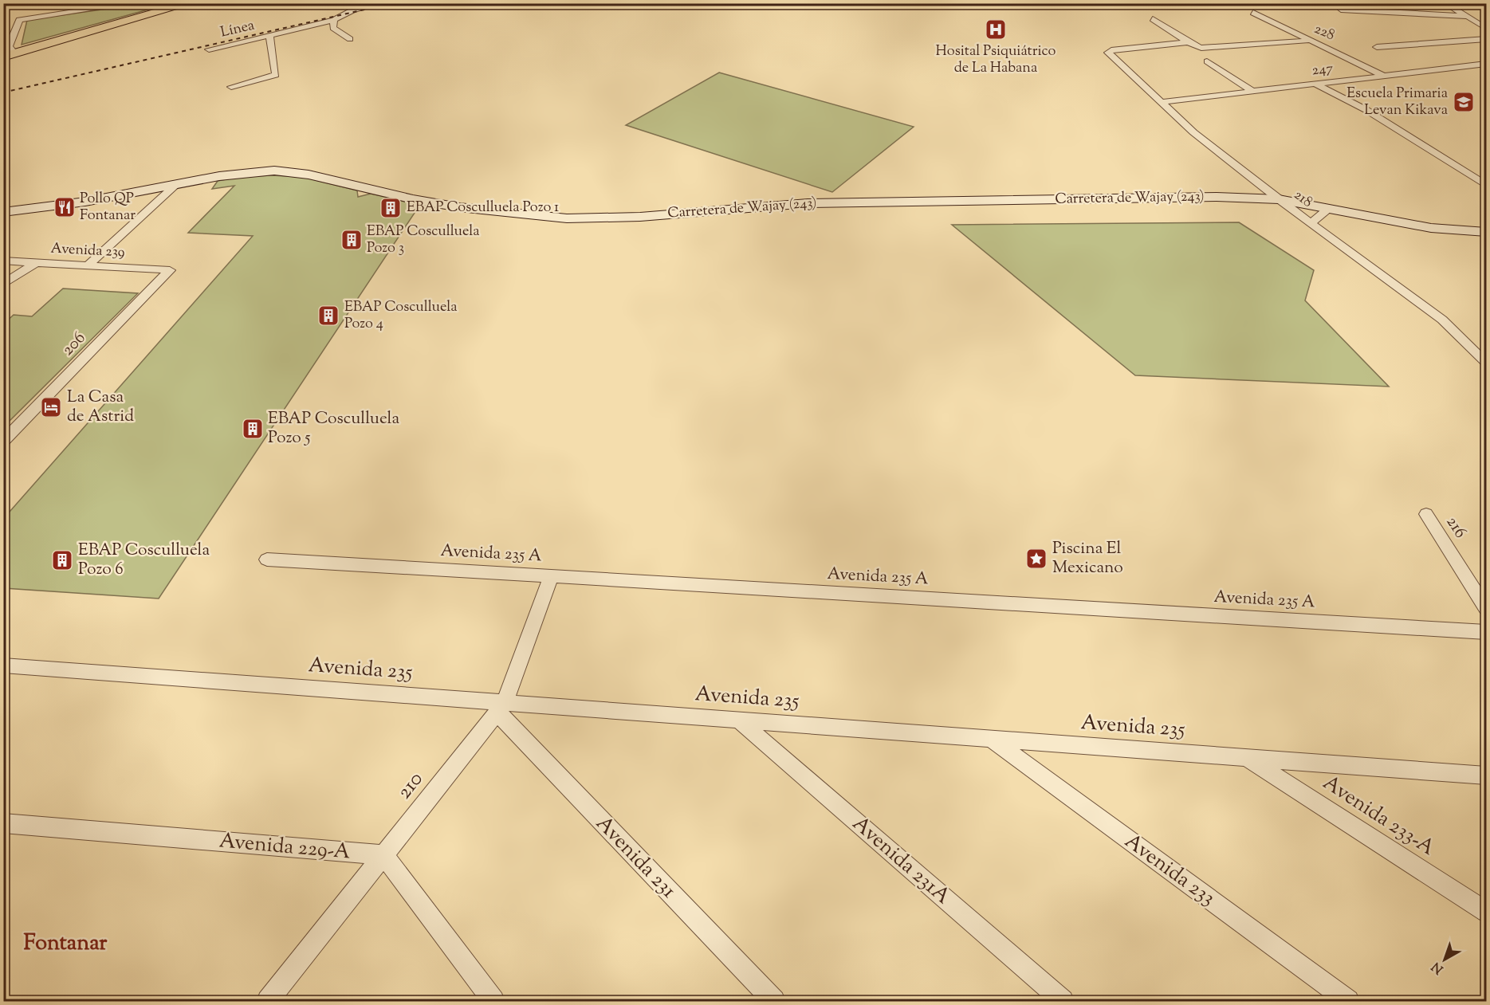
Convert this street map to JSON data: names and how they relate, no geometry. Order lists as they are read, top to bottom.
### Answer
{
  "streets": {
    "main road": ["Carretera de Wajay (243)"],
    "street": [
      "Línea",
      "228",
      "247",
      "218",
      "Avenida 239",
      "206",
      "216",
      "Avenida 235 A",
      "Avenida 235",
      "210",
      "Avenida 233-A",
      "Avenida 229-A",
      "Avenida 231",
      "Avenida 231A",
      "Avenida 233"
    ]
  },
  "crossings": [
    ["228", "247"],
    ["247", "218"],
    ["Carretera de Wajay (243)", "218"],
    ["Avenida 239", "206"],
    ["Avenida 235 A", "210"],
    ["Avenida 235", "210"],
    ["Avenida 235", "Avenida 233-A"],
    ["Avenida 235", "Avenida 231"],
    ["Avenida 235", "Avenida 231A"],
    ["Avenida 235", "Avenida 233"],
    ["210", "Avenida 229-A"],
    ["210", "Avenida 231"]
  ],
  "districts": ["Fontanar"],
  "places": {
    "hospital": ["Hosital Psiquiátrico de La Habana"],
    "school or university": ["Escuela Primaria Levan Kikava"],
    "restaurant": ["Pollo QP Fontanar"],
    "building": [
      "EBAP Cosculluela Pozo 1",
      "EBAP Cosculluela Pozo 3",
      "EBAP Cosculluela Pozo 4",
      "EBAP Cosculluela Pozo 5",
      "EBAP Cosculluela Pozo 6"
    ],
    "hotel": ["La Casa de Astrid"],
    "place": ["Piscina El Mexicano"]
  },
  "north": "bottom left"
}
